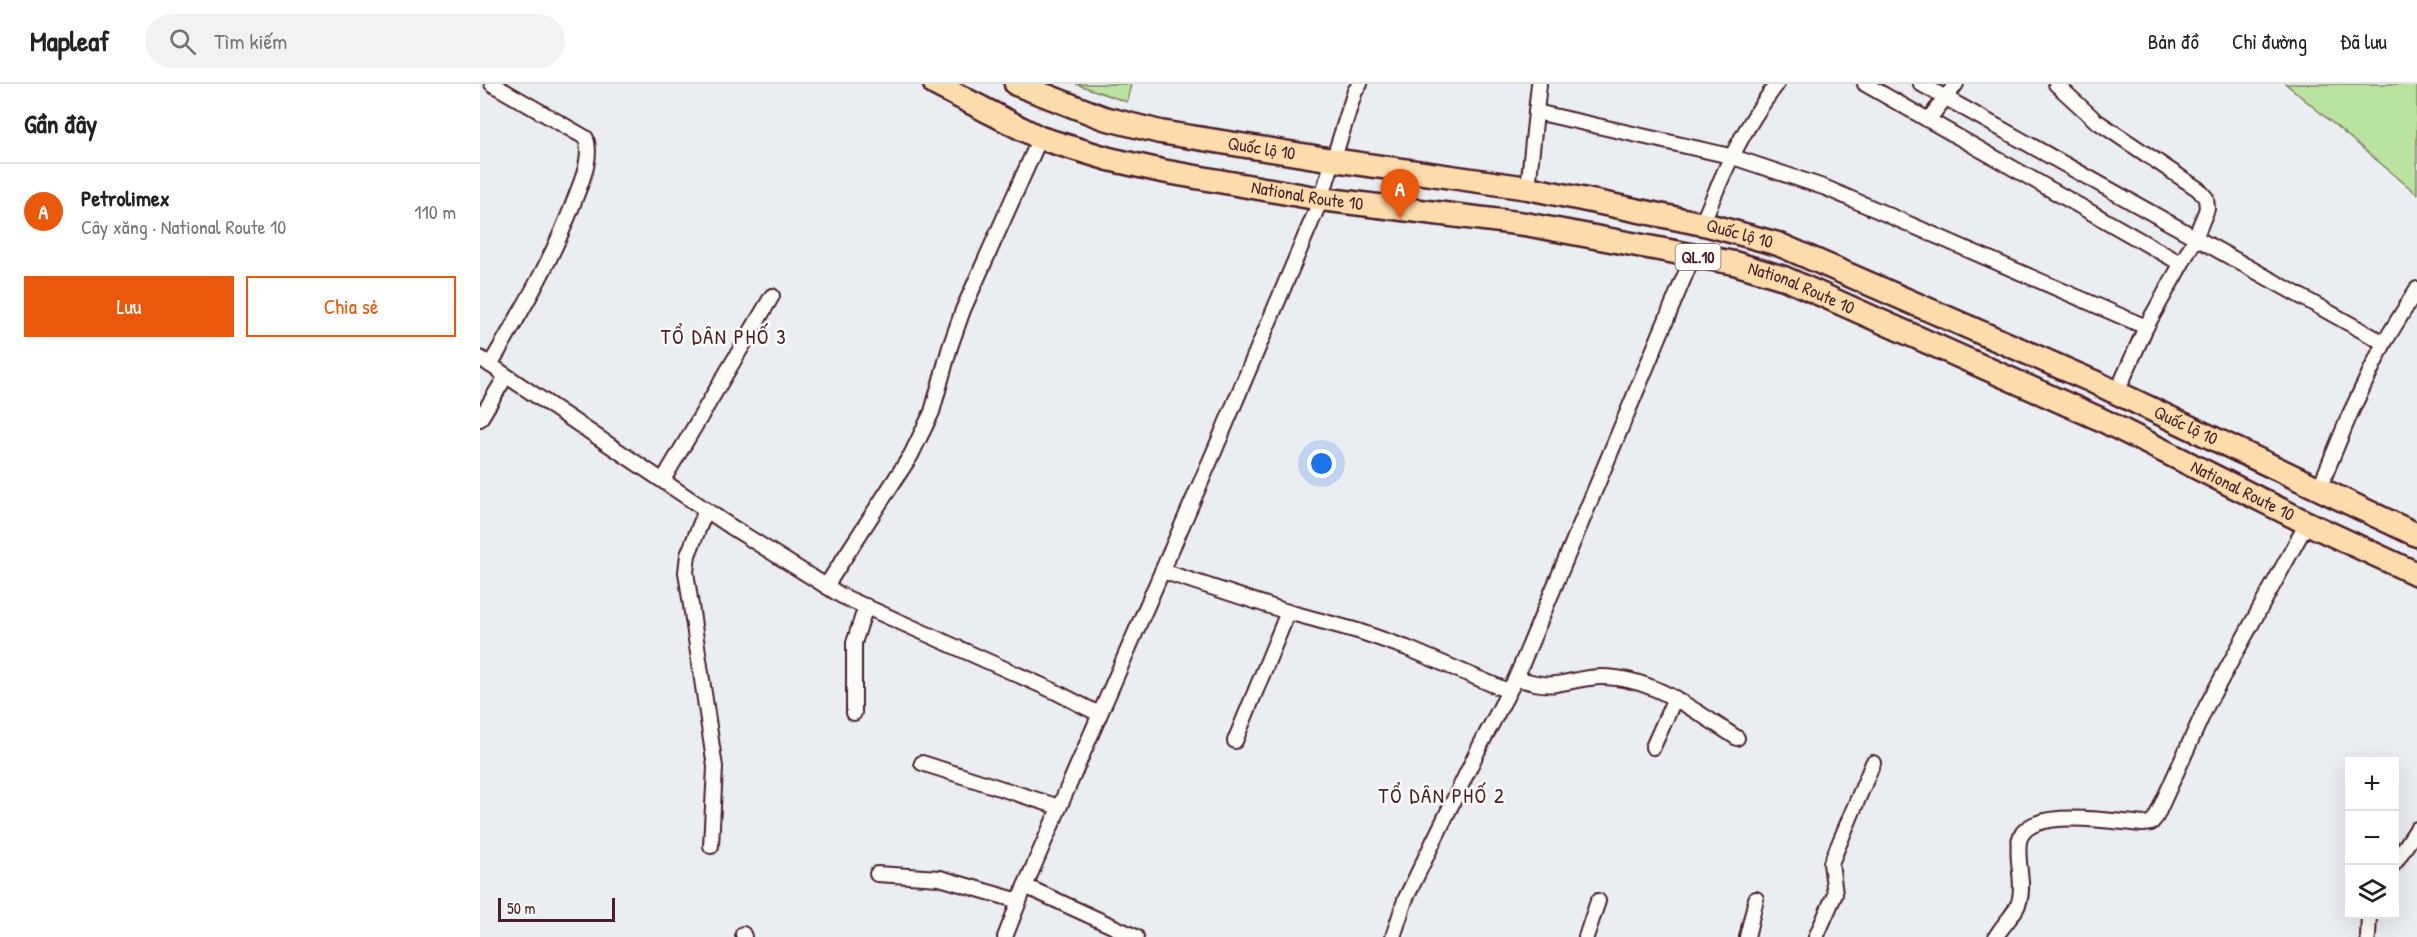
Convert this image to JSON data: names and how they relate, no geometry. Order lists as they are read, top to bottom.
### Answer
{
  "streets": {
    "highway": ["Quốc lộ 10", "National Route 10", "QL.10"]
  },
  "districts": ["TỔ DÂN PHỐ 3", "TỔ DÂN PHỐ 2"],
  "scale_bar": "50 m",
  "page": {
    "header": "Mapleaf",
    "search": "Tìm kiếm",
    "nav": ["Bản đồ", "Chỉ đường", "Đã lưu"],
    "heading": "Gần đây",
    "list": [
      {
        "mark": "A",
        "name": "Petrolimex",
        "note": "Cây xăng · National Route 10",
        "value": "110 m"
      }
    ],
    "pins": "A",
    "buttons": ["Lưu", "Chia sẻ"],
    "map_buttons": ["+", "−"],
    "scale": "50 m"
  }
}
